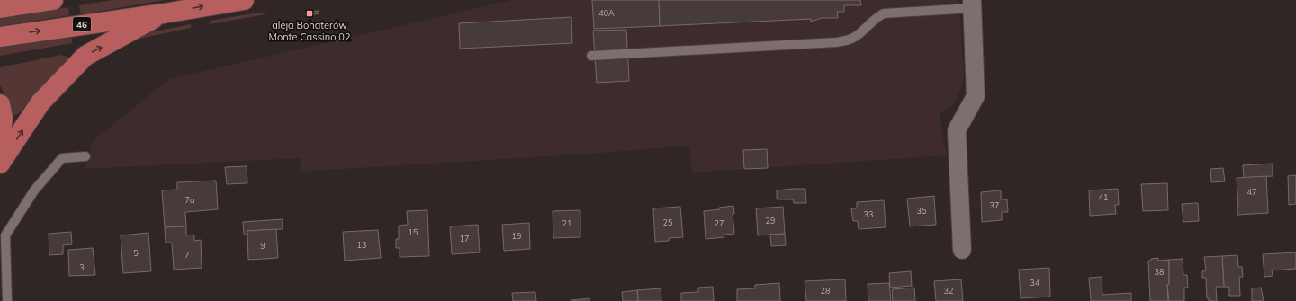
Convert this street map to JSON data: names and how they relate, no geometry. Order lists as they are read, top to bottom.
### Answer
{
  "streets": {
    "main road": ["46"]
  },
  "places": {
    "transit": ["aleja Bohaterów Monte Cassino 02"]
  },
  "house_numbers": [
    "40A",
    "47",
    "41",
    "7a",
    "37",
    "35",
    "33",
    "29",
    "25",
    "21",
    "27",
    "15",
    "19",
    "17",
    "13",
    "9",
    "5",
    "7",
    "3",
    "38",
    "34",
    "28",
    "32"
  ]
}
